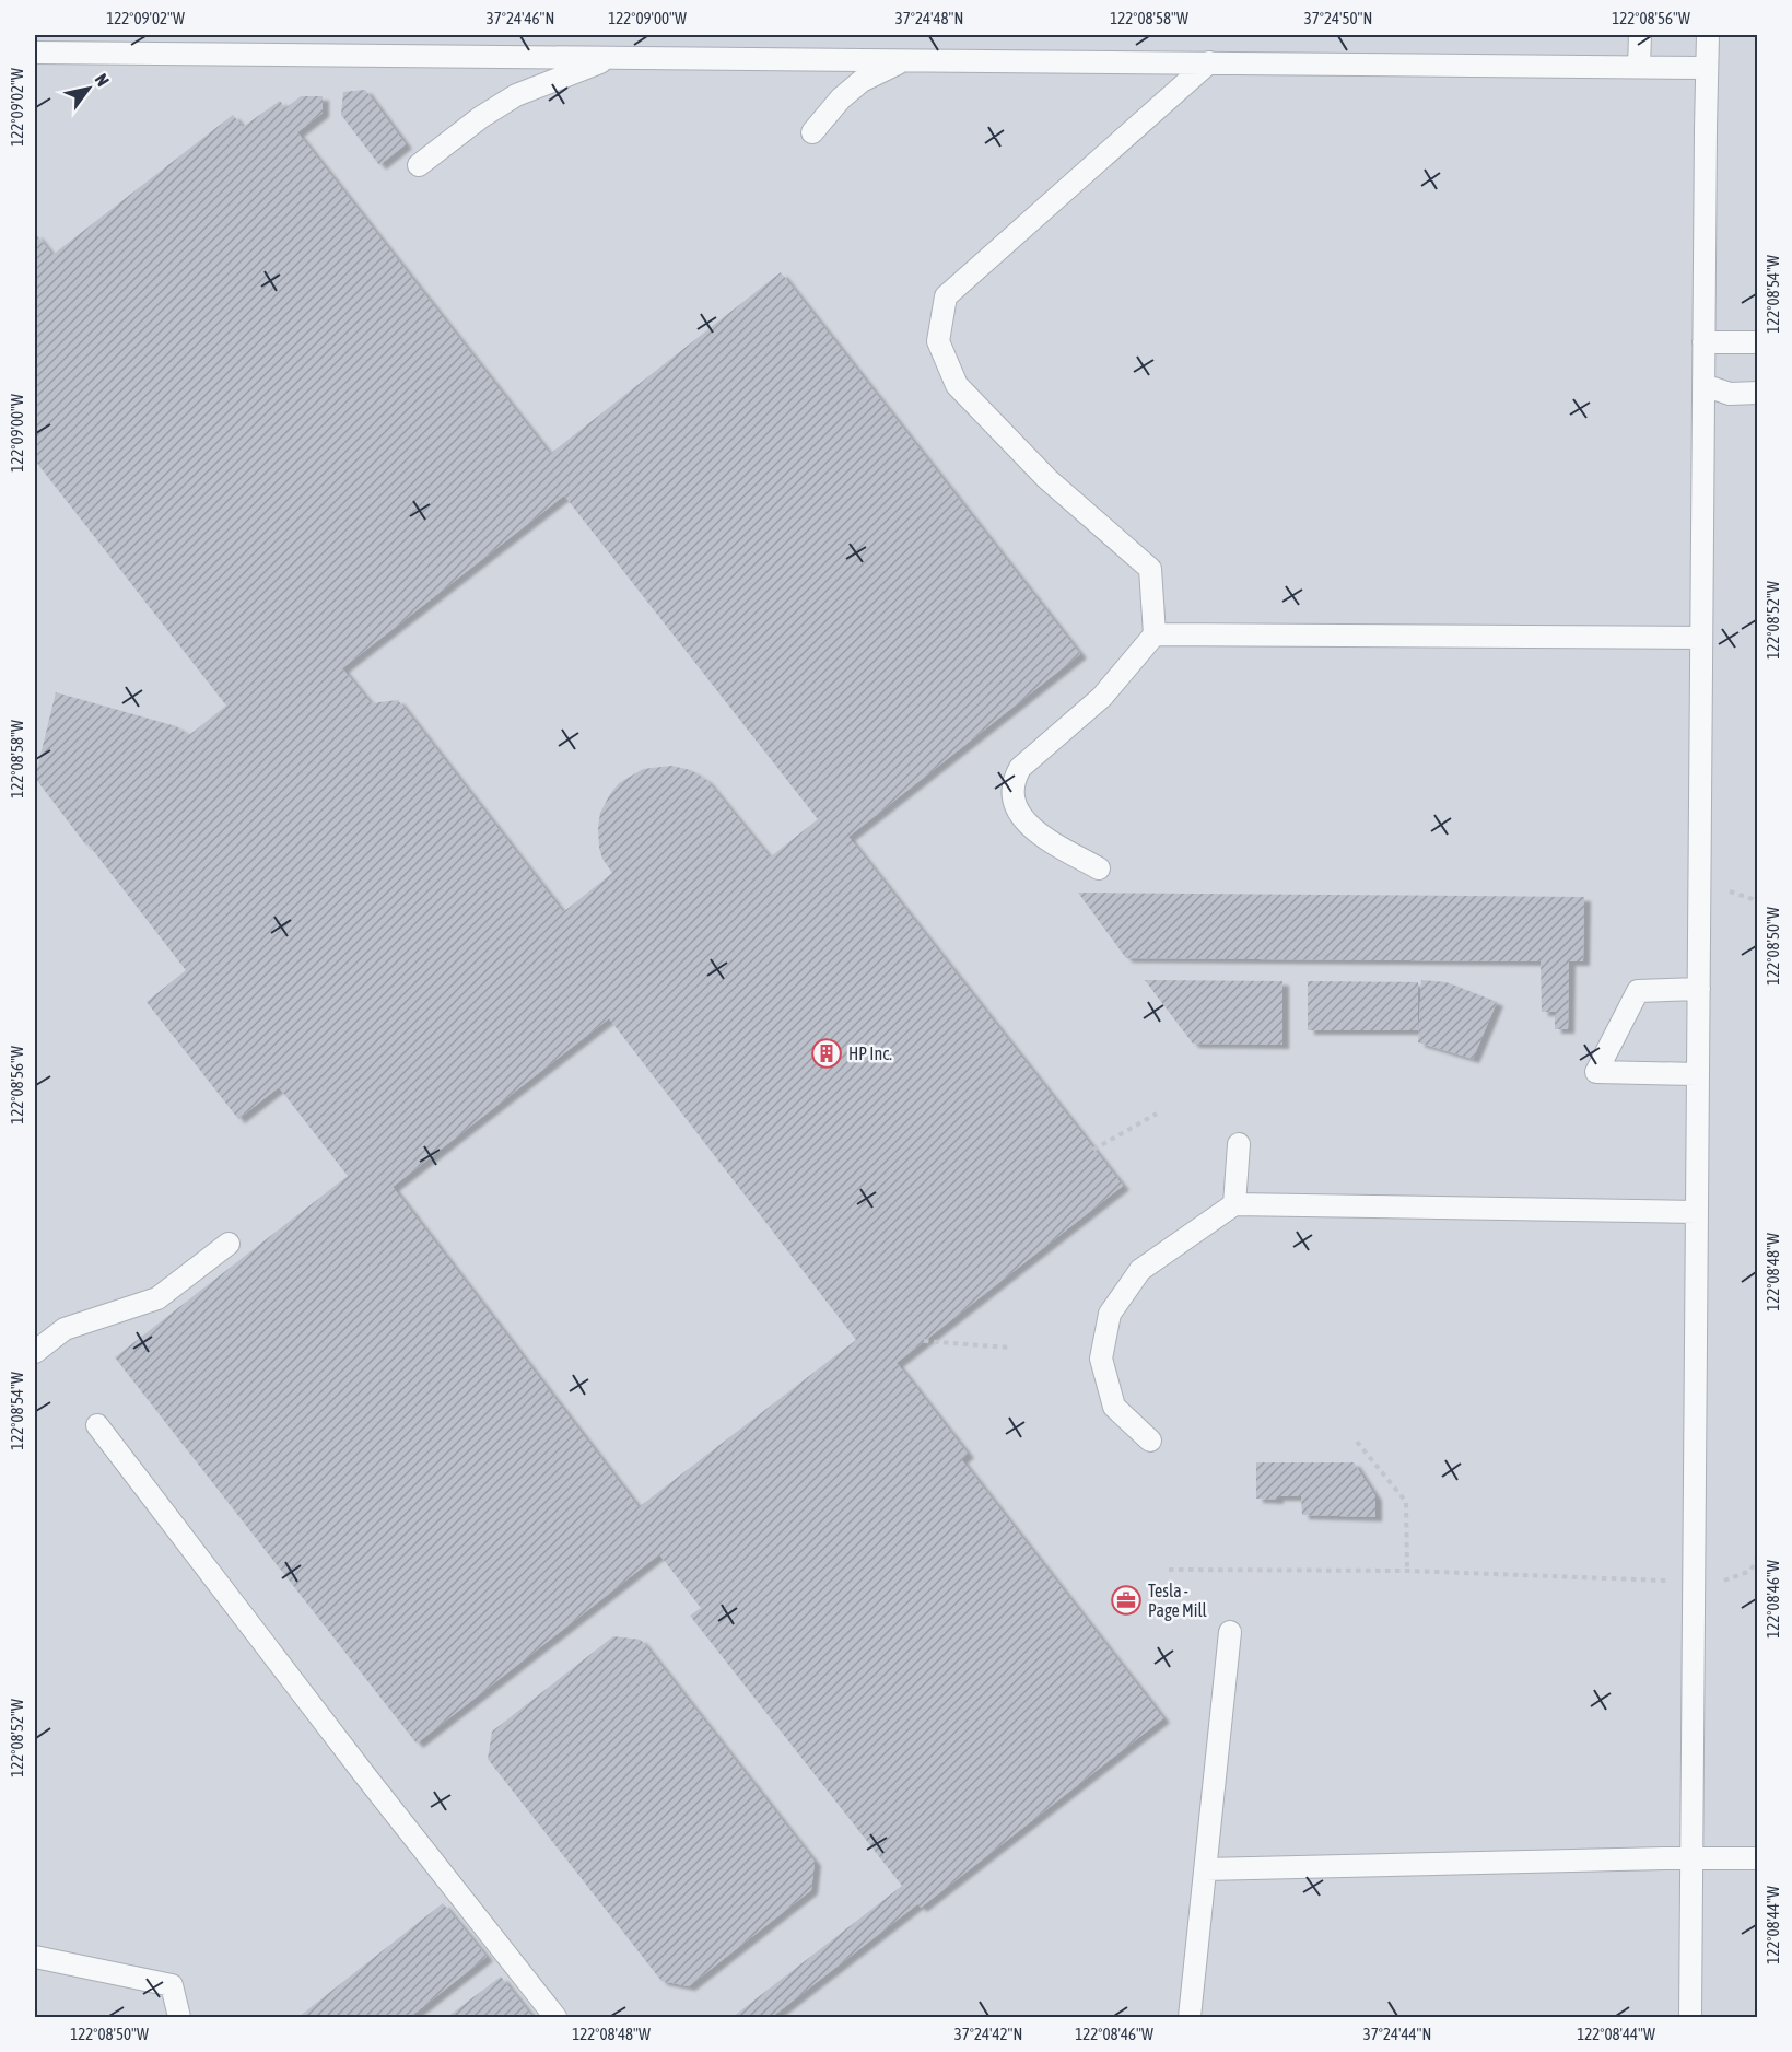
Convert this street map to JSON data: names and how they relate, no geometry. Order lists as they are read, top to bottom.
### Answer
{
  "places": {
    "building": ["HP Inc."],
    "office": ["Tesla - Page Mill"]
  },
  "north": "top right",
  "coordinates": [
    "122°09'02\"W",
    "37°24'46\"N",
    "122°09'00\"W",
    "37°24'48\"N",
    "122°08'58\"W",
    "37°24'50\"N",
    "122°08'56\"W",
    "122°08'54\"W",
    "122°08'52\"W",
    "122°08'50\"W",
    "122°08'48\"W",
    "122°08'46\"W",
    "122°08'44\"W",
    "37°24'42\"N",
    "37°24'44\"N"
  ]
}
